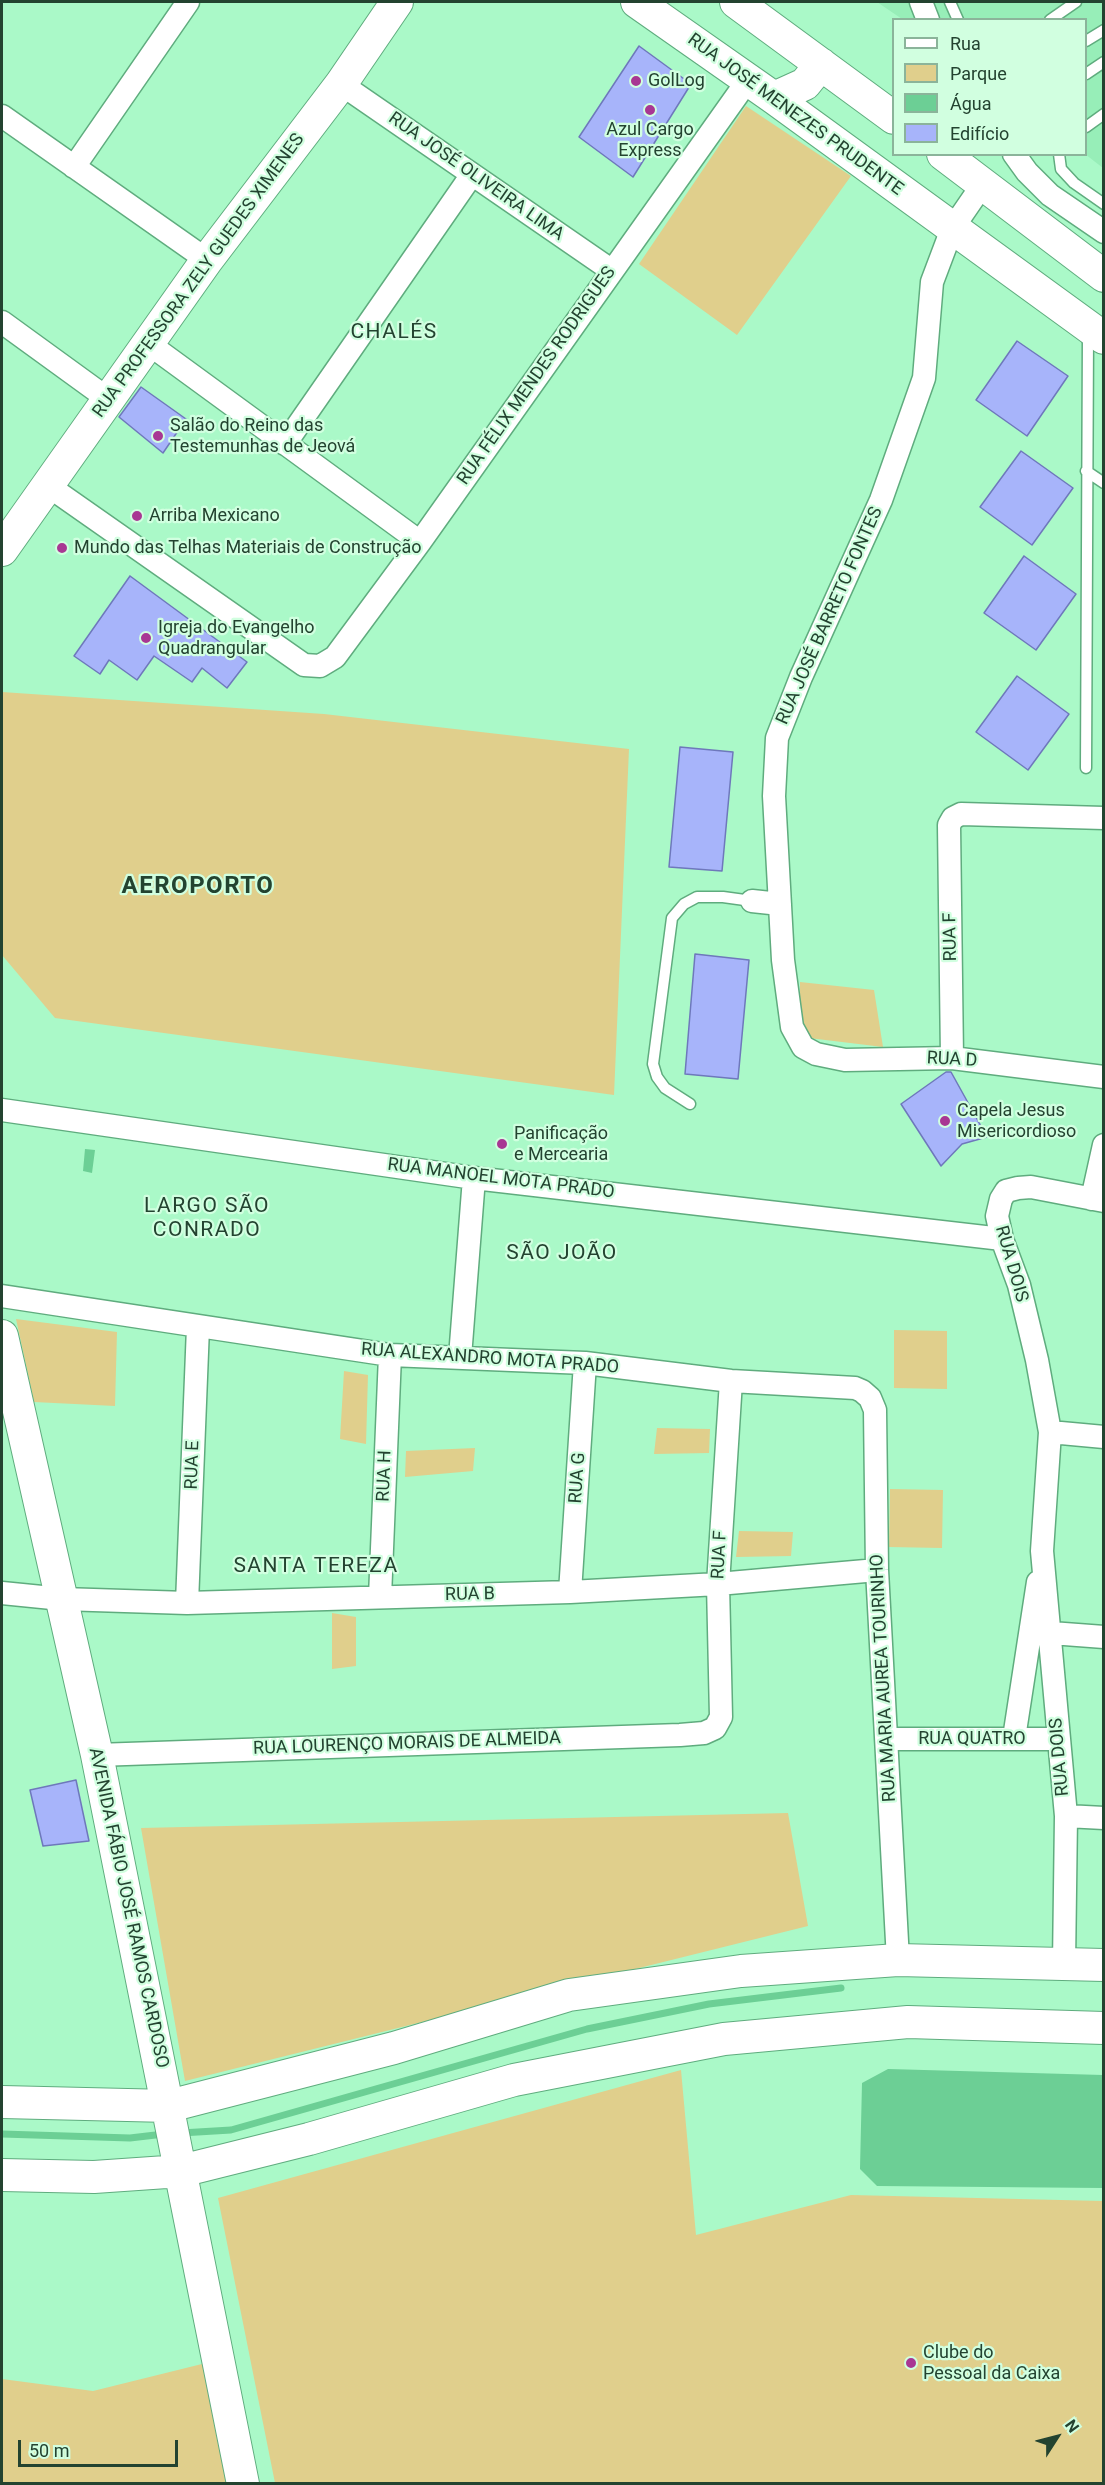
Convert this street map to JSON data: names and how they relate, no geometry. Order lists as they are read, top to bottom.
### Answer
{
  "streets": {
    "street": [
      "RUA JOSÉ MENEZES PRUDENTE",
      "RUA JOSÉ OLIVEIRA LIMA",
      "RUA PROFESSORA ZELY GUEDES XIMENES",
      "RUA FÉLIX MENDES RODRIGUES",
      "RUA JOSÉ BARRETO FONTES",
      "RUA F",
      "RUA D",
      "RUA MANOEL MOTA PRADO",
      "RUA DOIS",
      "RUA ALEXANDRO MOTA PRADO",
      "RUA E",
      "RUA H",
      "RUA G",
      "RUA B",
      "RUA MARIA AUREA TOURINHO",
      "RUA QUATRO",
      "RUA LOURENÇO MORAIS DE ALMEIDA",
      "AVENIDA FÁBIO JOSÉ RAMOS CARDOSO"
    ]
  },
  "crossings": [
    ["RUA JOSÉ MENEZES PRUDENTE", "RUA FÉLIX MENDES RODRIGUES"],
    ["RUA JOSÉ MENEZES PRUDENTE", "RUA JOSÉ BARRETO FONTES"],
    ["RUA JOSÉ OLIVEIRA LIMA", "RUA PROFESSORA ZELY GUEDES XIMENES"],
    ["RUA JOSÉ OLIVEIRA LIMA", "RUA FÉLIX MENDES RODRIGUES"],
    ["RUA PROFESSORA ZELY GUEDES XIMENES", "RUA FÉLIX MENDES RODRIGUES"],
    ["RUA JOSÉ BARRETO FONTES", "RUA D"],
    ["RUA F", "RUA D"],
    ["RUA F", "RUA ALEXANDRO MOTA PRADO"],
    ["RUA F", "RUA B"],
    ["RUA F", "RUA LOURENÇO MORAIS DE ALMEIDA"],
    ["RUA MANOEL MOTA PRADO", "RUA DOIS"],
    ["RUA DOIS", "RUA QUATRO"],
    ["RUA ALEXANDRO MOTA PRADO", "RUA E"],
    ["RUA ALEXANDRO MOTA PRADO", "RUA H"],
    ["RUA ALEXANDRO MOTA PRADO", "RUA G"],
    ["RUA ALEXANDRO MOTA PRADO", "RUA MARIA AUREA TOURINHO"],
    ["RUA E", "RUA B"],
    ["RUA H", "RUA B"],
    ["RUA G", "RUA B"],
    ["RUA B", "RUA MARIA AUREA TOURINHO"],
    ["RUA B", "AVENIDA FÁBIO JOSÉ RAMOS CARDOSO"],
    ["RUA MARIA AUREA TOURINHO", "RUA QUATRO"],
    ["RUA LOURENÇO MORAIS DE ALMEIDA", "AVENIDA FÁBIO JOSÉ RAMOS CARDOSO"]
  ],
  "districts": [
    "CHALÉS",
    "AEROPORTO",
    "LARGO SÃO CONRADO",
    "SÃO JOÃO",
    "SANTA TEREZA"
  ],
  "places": [
    "GolLog",
    "Azul Cargo Express",
    "Salão do Reino das Testemunhas de Jeová",
    "Arriba Mexicano",
    "Mundo das Telhas Materiais de Construção",
    "Igreja do Evangelho Quadrangular",
    "Capela Jesus Misericordioso",
    "Panificação e Mercearia",
    "Clube do Pessoal da Caixa"
  ],
  "legend": [
    "Rua",
    "Parque",
    "Água",
    "Edifício"
  ],
  "scale_bar": "50 m",
  "north": "top right"
}
